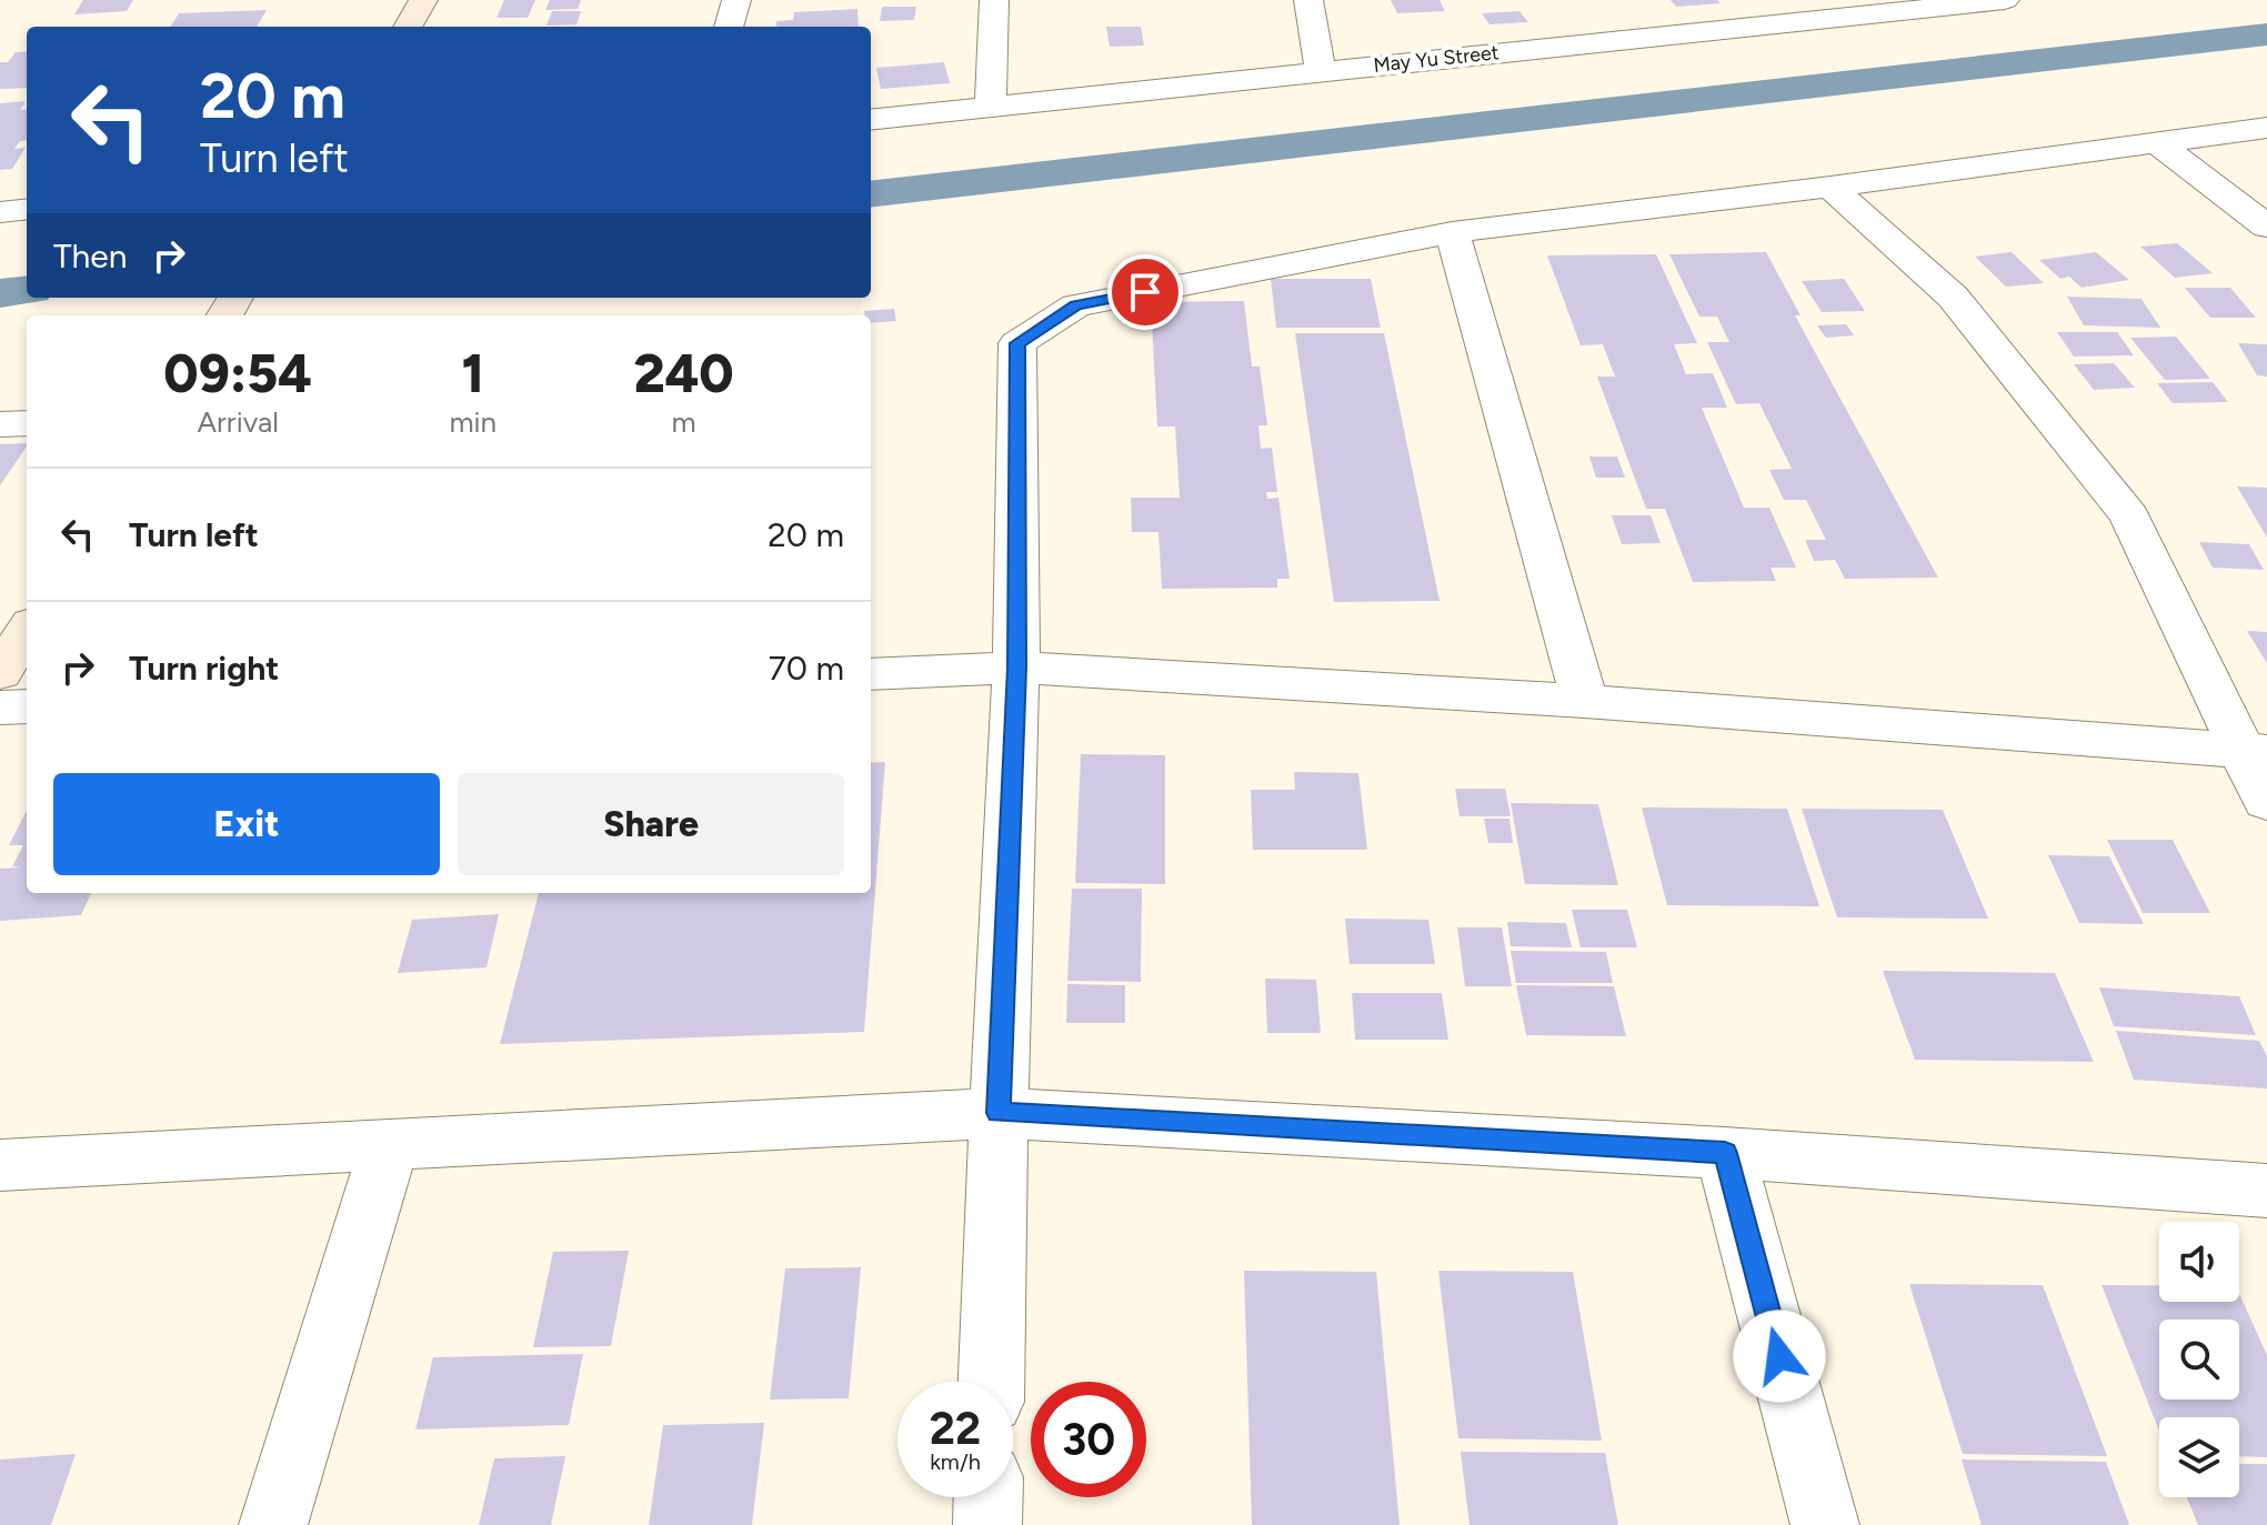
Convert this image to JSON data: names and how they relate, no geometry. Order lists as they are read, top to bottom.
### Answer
{
  "streets": {
    "street": ["May Yu Street"]
  },
  "page": {
    "turn": ["20 m", "Turn left"],
    "then": "Then",
    "eta": [
      "09:54",
      "Arrival",
      "1",
      "min",
      "240",
      "m"
    ],
    "list": [
      {
        "name": "Turn left",
        "value": "20 m"
      },
      {
        "name": "Turn right",
        "value": "70 m"
      }
    ],
    "buttons": ["Exit", "Share"],
    "speed": "22 km/h",
    "limit": "30"
  }
}
